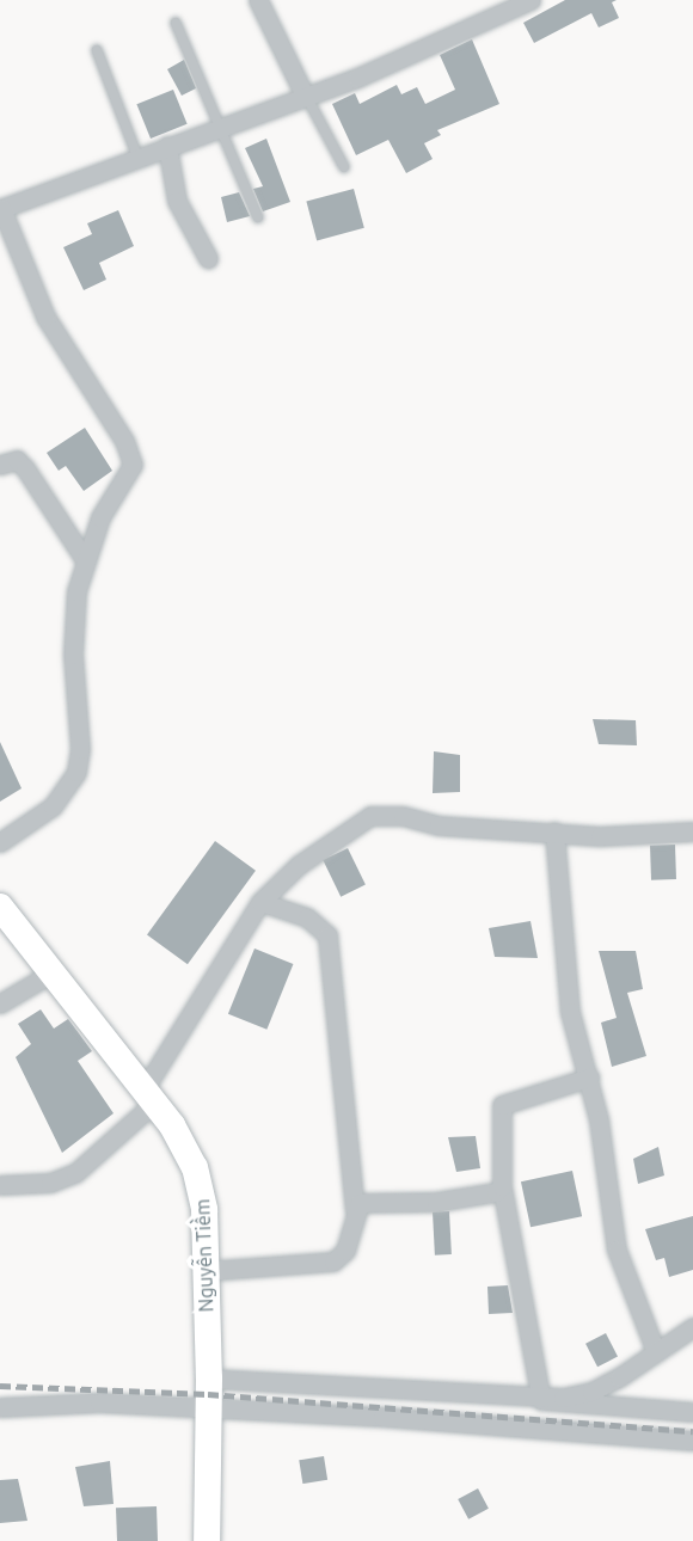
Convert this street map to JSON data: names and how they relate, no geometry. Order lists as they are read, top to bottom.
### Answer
{
  "streets": {
    "street": ["Nguyễn Tiềm"]
  }
}
